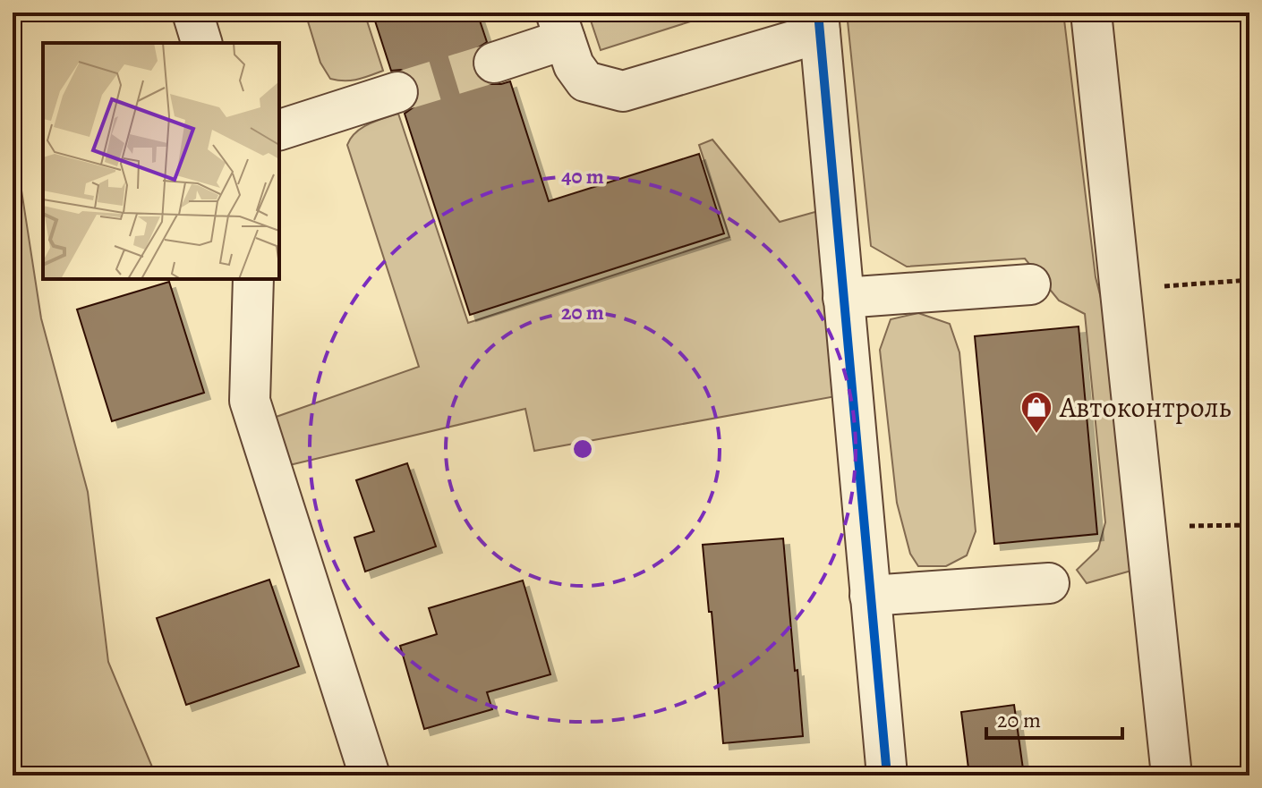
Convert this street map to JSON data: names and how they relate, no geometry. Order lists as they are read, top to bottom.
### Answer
{
  "places": {
    "shop": ["Автоконтроль"]
  },
  "scale_bar": "20 m",
  "rings": ["40 m", "20 m"]
}
